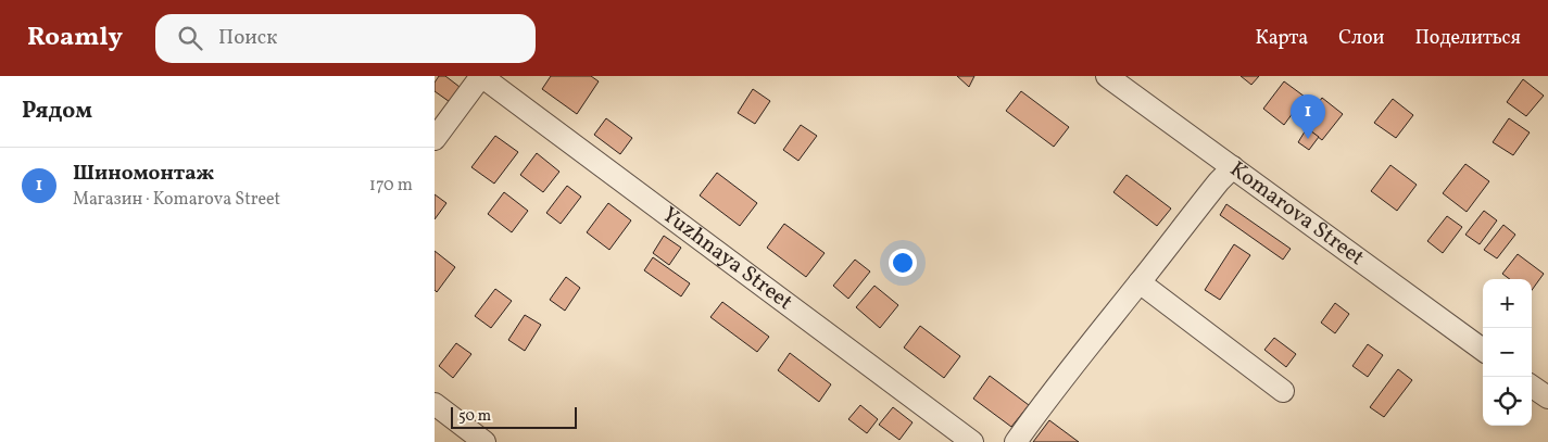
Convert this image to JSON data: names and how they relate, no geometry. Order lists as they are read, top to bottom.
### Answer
{
  "streets": {
    "street": ["Komarova Street", "Yuzhnaya Street"]
  },
  "scale_bar": "50 m",
  "page": {
    "header": "Roamly",
    "search": "Поиск",
    "nav": ["Карта", "Слои", "Поделиться"],
    "heading": "Рядом",
    "pins": "1",
    "list": [
      {
        "mark": "1",
        "name": "Шиномонтаж",
        "note": "Магазин · Komarova Street",
        "value": "170 m"
      }
    ],
    "map_buttons": ["+", "−"],
    "scale": "50 m"
  }
}
